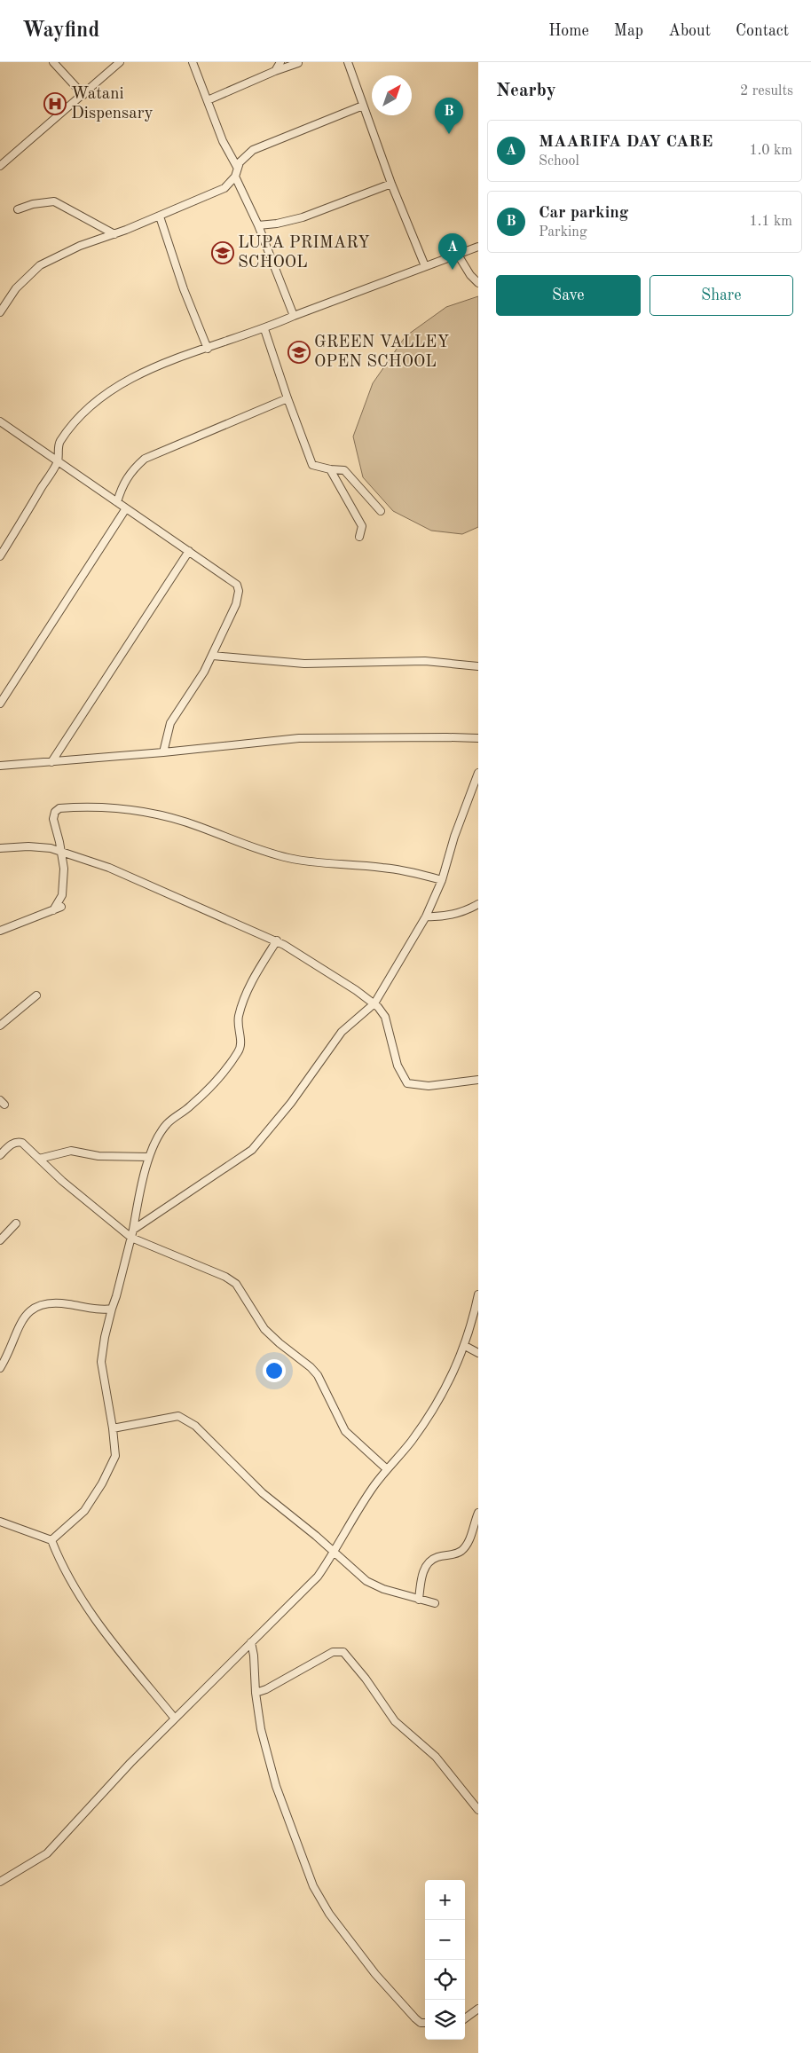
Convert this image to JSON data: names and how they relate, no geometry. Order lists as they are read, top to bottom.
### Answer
{
  "places": {
    "hospital": ["Watani Dispensary"],
    "school or university": ["LUPA PRIMARY SCHOOL", "GREEN VALLEY OPEN SCHOOL"]
  },
  "north": "top right",
  "page": {
    "header": "Wayfind",
    "nav": [
      "Home",
      "Map",
      "About",
      "Contact"
    ],
    "heading": ["Nearby", "2 results"],
    "pins": ["B", "A"],
    "list": [
      {
        "mark": "A",
        "name": "MAARIFA DAY CARE",
        "note": "School",
        "value": "1.0 km"
      },
      {
        "mark": "B",
        "name": "Car parking",
        "note": "Parking",
        "value": "1.1 km"
      }
    ],
    "buttons": ["Save", "Share"],
    "map_buttons": ["+", "−"]
  }
}
